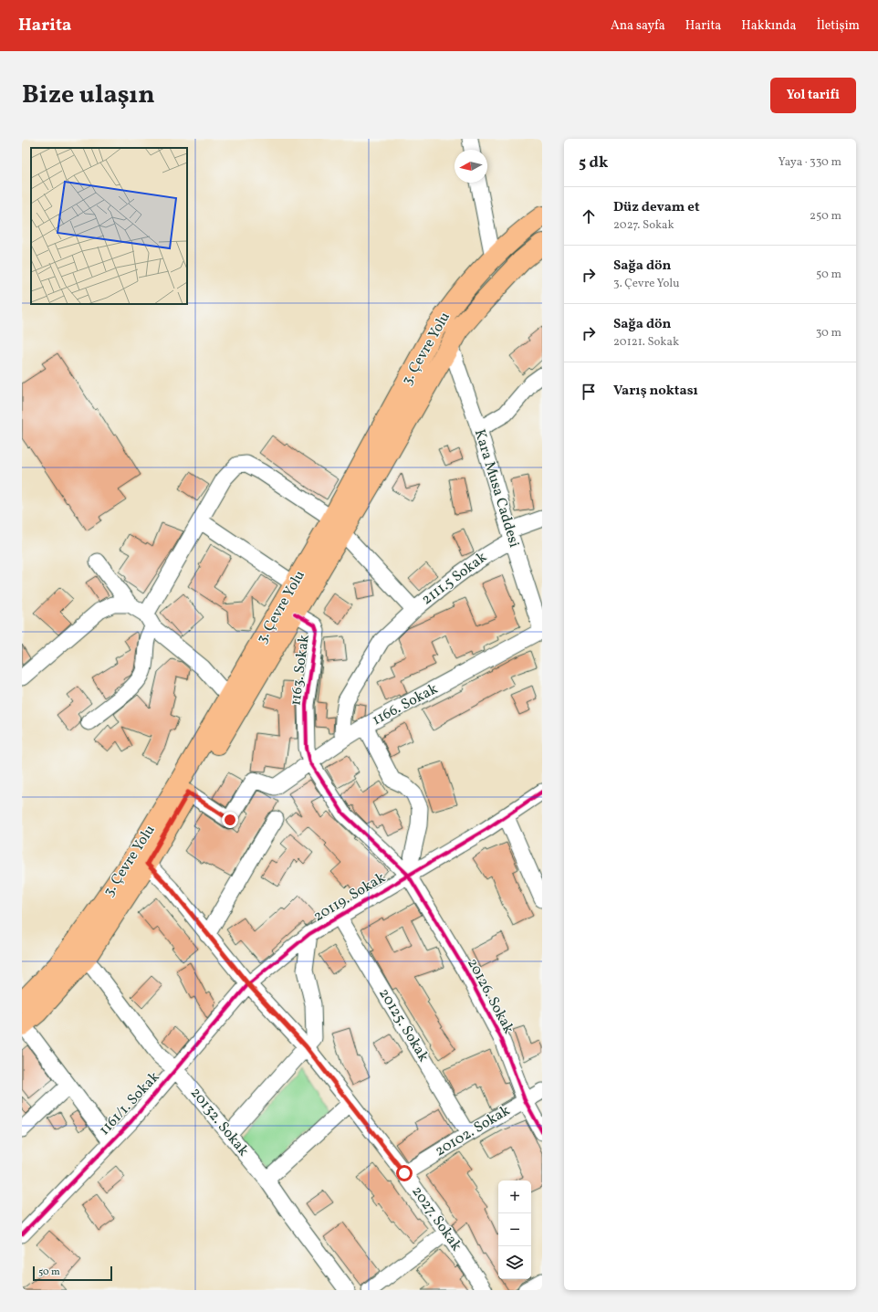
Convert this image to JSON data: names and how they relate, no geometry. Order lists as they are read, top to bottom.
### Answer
{
  "streets": {
    "main road": ["3. Çevre Yolu"],
    "street": [
      "Kara Musa Caddesi",
      "2111.5 Sokak",
      "1163. Sokak",
      "1166. Sokak",
      "20119. Sokak",
      "20126. Sokak",
      "20125. Sokak",
      "1161/1. Sokak",
      "20132. Sokak",
      "20102. Sokak",
      "2027. Sokak"
    ]
  },
  "crossings": [
    ["3. Çevre Yolu", "Kara Musa Caddesi"],
    ["3. Çevre Yolu", "2111.5 Sokak"],
    ["3. Çevre Yolu", "1163. Sokak"],
    ["3. Çevre Yolu", "1166. Sokak"],
    ["3. Çevre Yolu", "20132. Sokak"],
    ["3. Çevre Yolu", "2027. Sokak"],
    ["Kara Musa Caddesi", "2111.5 Sokak"],
    ["Kara Musa Caddesi", "1166. Sokak"],
    ["1163. Sokak", "1166. Sokak"],
    ["1163. Sokak", "20126. Sokak"],
    ["1166. Sokak", "20126. Sokak"],
    ["20119. Sokak", "20126. Sokak"],
    ["20119. Sokak", "20125. Sokak"],
    ["20119. Sokak", "1161/1. Sokak"],
    ["20119. Sokak", "2027. Sokak"],
    ["20126. Sokak", "20102. Sokak"],
    ["20125. Sokak", "20102. Sokak"],
    ["1161/1. Sokak", "20132. Sokak"],
    ["1161/1. Sokak", "2027. Sokak"],
    ["20102. Sokak", "2027. Sokak"]
  ],
  "scale_bar": "50 m",
  "north": "left",
  "page": {
    "header": "Harita",
    "nav": [
      "Ana sayfa",
      "Harita",
      "Hakkında",
      "İletişim"
    ],
    "title": "Bize ulaşın",
    "buttons": "Yol tarifi",
    "heading": ["5 dk", "Yaya · 330 m"],
    "list": [
      ["Düz devam et", "2027. Sokak", "250 m"],
      ["Sağa dön", "3. Çevre Yolu", "50 m"],
      ["Sağa dön", "20121. Sokak", "30 m"],
      "Varış noktası"
    ],
    "map_buttons": ["+", "−"],
    "scale": "50 m"
  }
}
